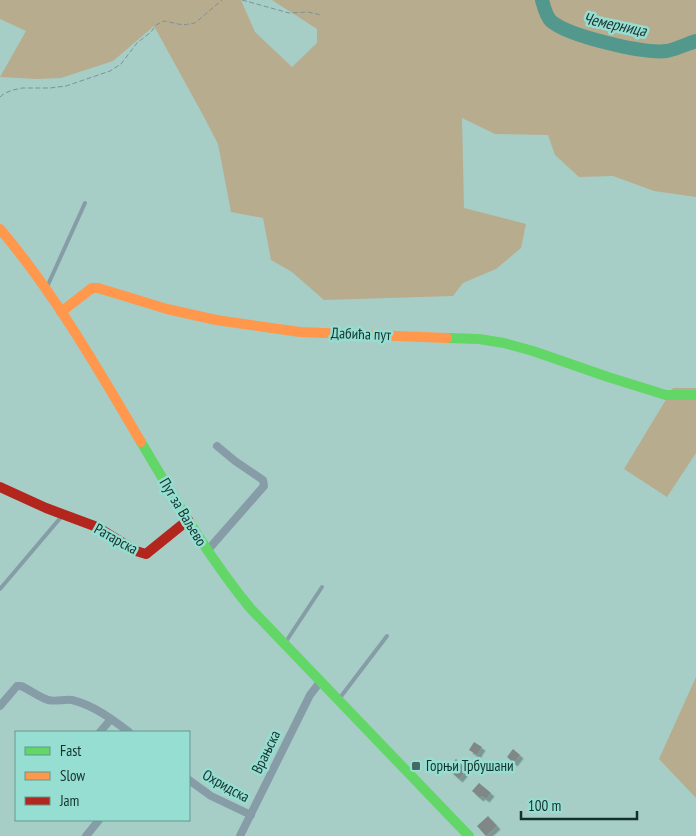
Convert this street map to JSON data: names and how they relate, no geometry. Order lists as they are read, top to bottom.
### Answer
{
  "streets": {
    "street": [
      "Дабића пут",
      "Пут за Ваљево",
      "Ратарска",
      "Врањска",
      "Охридска"
    ]
  },
  "crossings": [
    ["Дабића пут", "Пут за Ваљево"],
    ["Пут за Ваљево", "Ратарска"],
    ["Пут за Ваљево", "Врањска"],
    ["Врањска", "Охридска"]
  ],
  "water": ["Чемерница"],
  "places": {
    "transit": ["Горњи Трбушани"]
  },
  "legend": ["Fast", "Slow", "Jam"],
  "scale_bar": "100 m"
}
